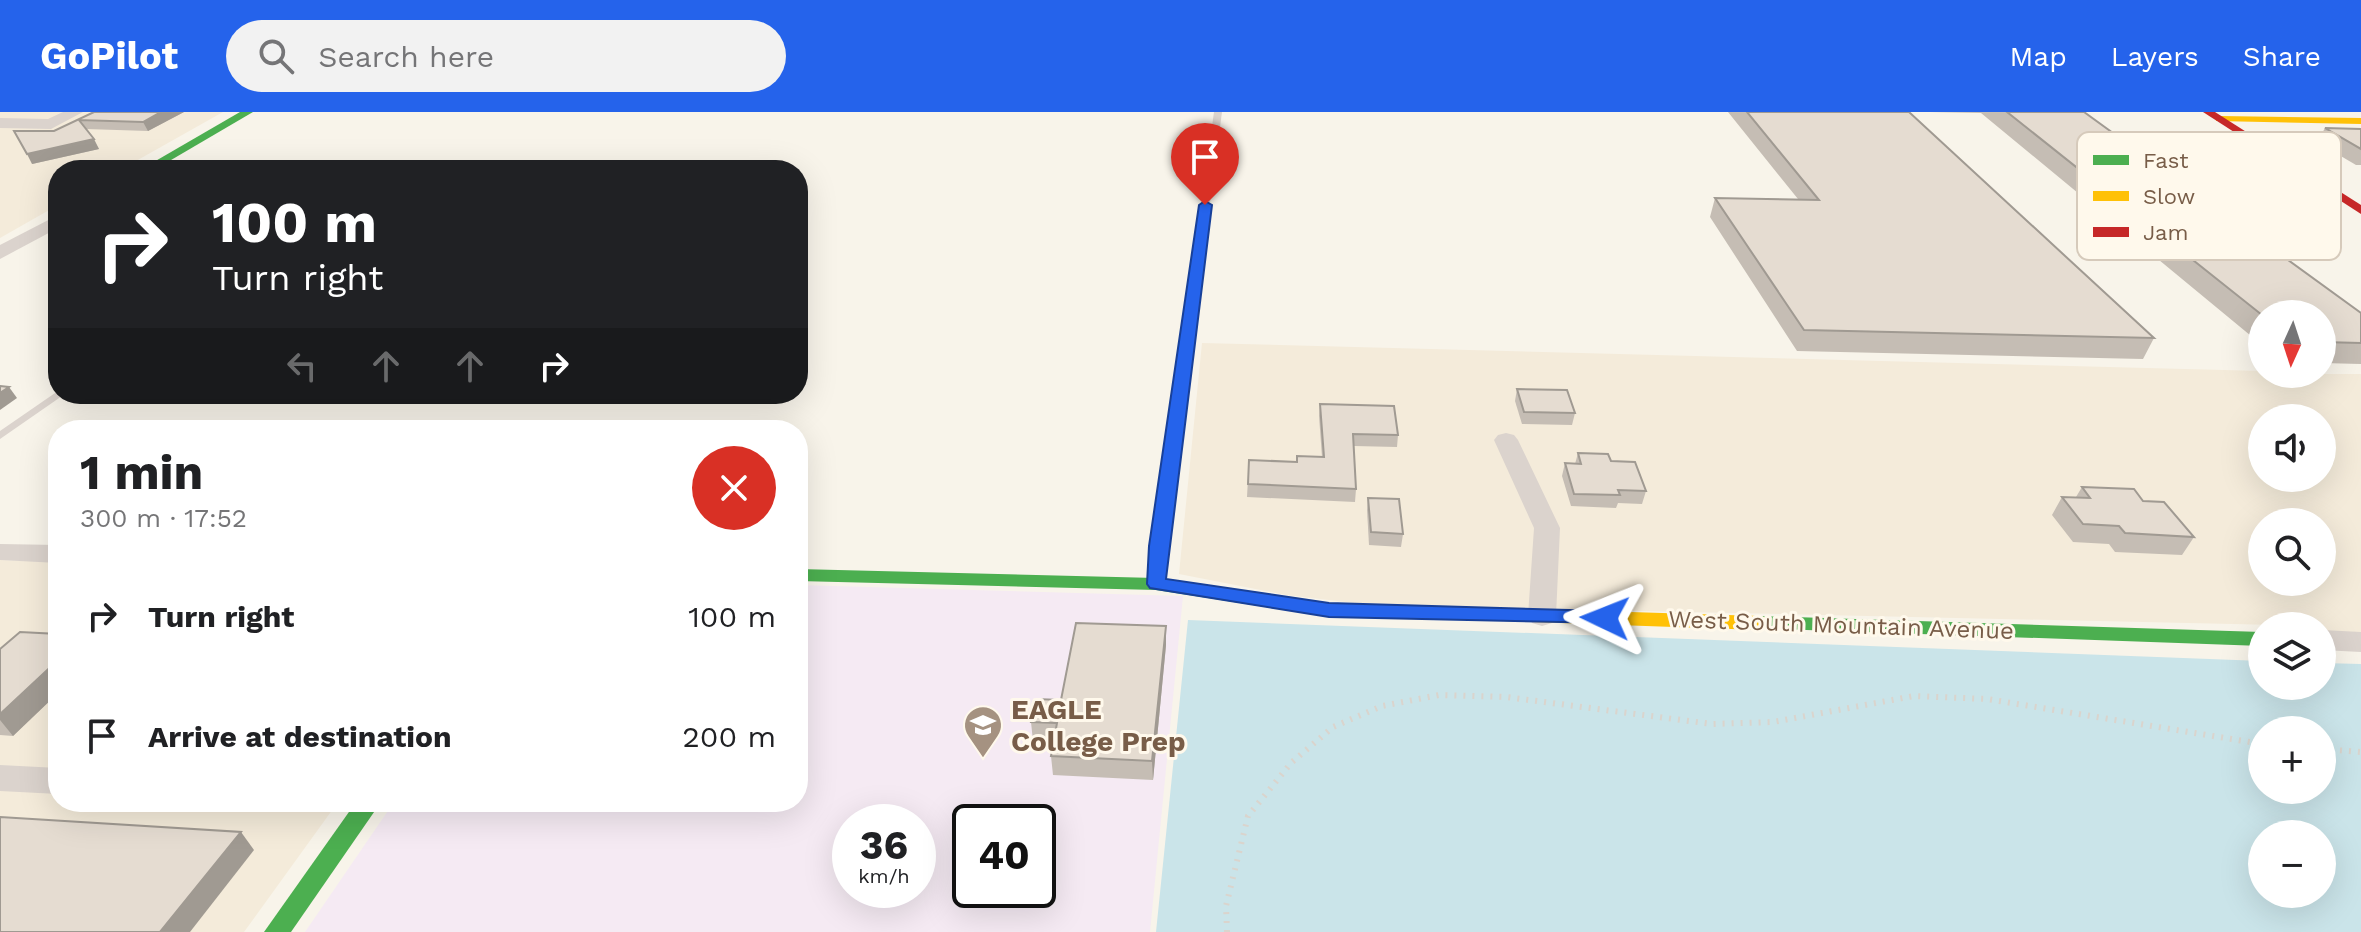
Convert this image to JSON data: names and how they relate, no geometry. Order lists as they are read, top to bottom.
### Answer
{
  "streets": {
    "street": ["West South Mountain Avenue"]
  },
  "places": {
    "school or university": ["EAGLE College Prep"]
  },
  "legend": ["Fast", "Slow", "Jam"],
  "north": "bottom",
  "page": {
    "header": "GoPilot",
    "search": "Search here",
    "nav": ["Map", "Layers", "Share"],
    "turn": ["100 m", "Turn right"],
    "map_buttons": ["+", "−"],
    "heading": ["1 min", "300 m · 17:52"],
    "list": [
      {
        "name": "Turn right",
        "value": "100 m"
      },
      {
        "name": "Arrive at destination",
        "value": "200 m"
      }
    ],
    "speed": "36 km/h",
    "limit": "40"
  }
}
